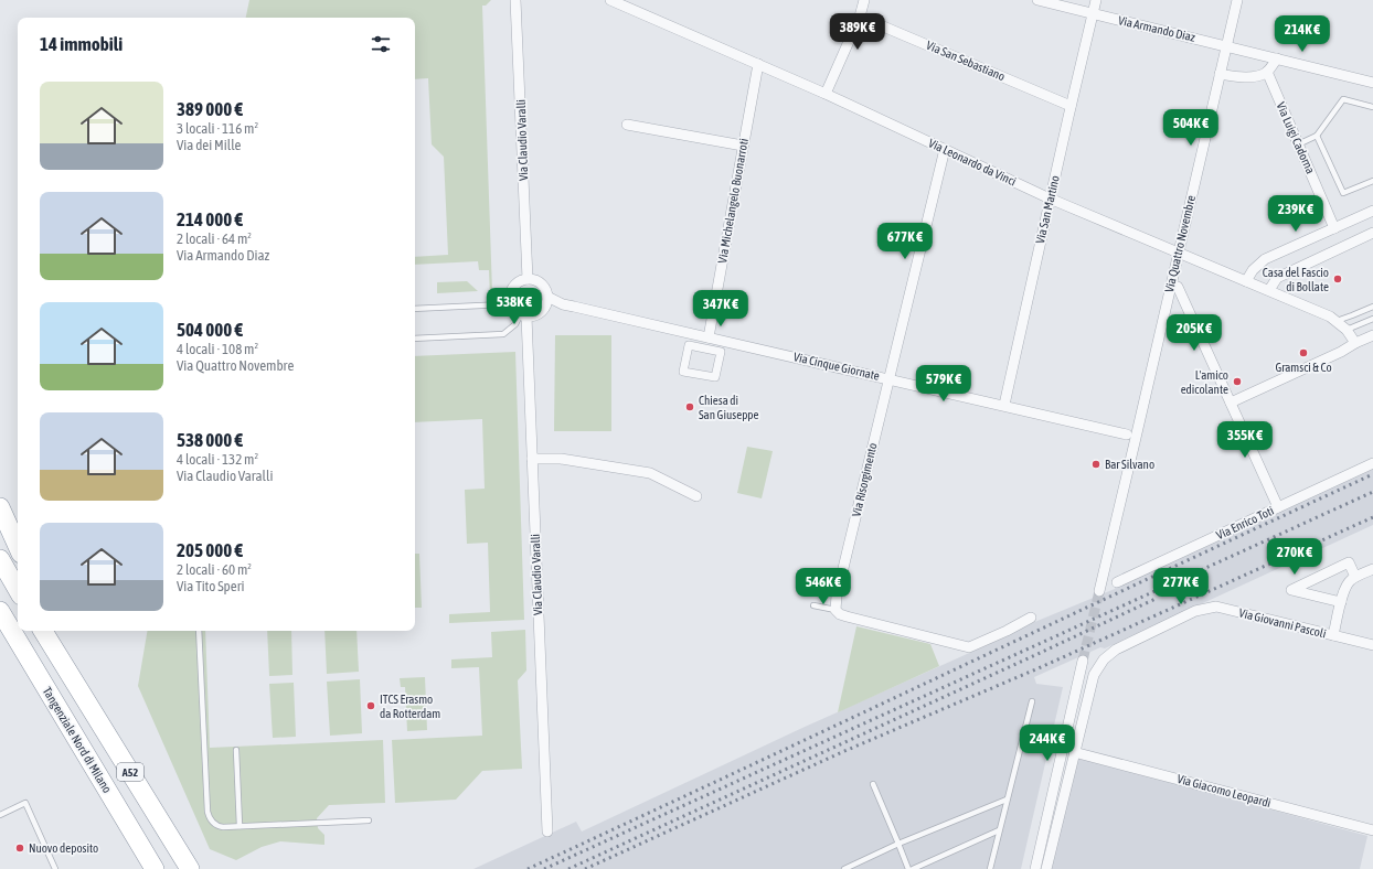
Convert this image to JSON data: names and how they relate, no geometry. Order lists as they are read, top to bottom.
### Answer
{
  "streets": {
    "highway": ["Tangenziale Nord di Milano", "A52"],
    "street": [
      "Via Armando Diaz",
      "Via San Sebastiano",
      "Via Luigi Cadorna",
      "Via Claudio Varalli",
      "Via Leonardo da Vinci",
      "Via Michelangelo Buonarroti",
      "Via San Martino",
      "Via Quattro Novembre",
      "Via Cinque Giornate",
      "Via Risorgimento",
      "Via Enrico Toti",
      "Via Giovanni Pascoli",
      "Via Giacomo Leopardi"
    ]
  },
  "crossings": [
    ["Via Armando Diaz", "Via San Martino"],
    ["Via Armando Diaz", "Via Quattro Novembre"],
    ["Via San Sebastiano", "Via San Martino"],
    ["Via Claudio Varalli", "Via Cinque Giornate"],
    ["Via Leonardo da Vinci", "Via Michelangelo Buonarroti"],
    ["Via Leonardo da Vinci", "Via San Martino"],
    ["Via Leonardo da Vinci", "Via Quattro Novembre"],
    ["Via Leonardo da Vinci", "Via Risorgimento"],
    ["Via Michelangelo Buonarroti", "Via Cinque Giornate"],
    ["Via San Martino", "Via Cinque Giornate"],
    ["Via Cinque Giornate", "Via Risorgimento"],
    ["Via Giovanni Pascoli", "Via Giacomo Leopardi"]
  ],
  "places": [
    "Casa del Fascio di Bollate",
    "Gramsci & Co",
    "L'amico edicolante",
    "Chiesa di San Giuseppe",
    "Bar Silvano",
    "ITCS Erasmo da Rotterdam",
    "Nuovo deposito"
  ],
  "page": {
    "price": [
      "389K €",
      "214K €",
      "504K €",
      "239K €",
      "677K €",
      "538K €",
      "347K €",
      "205K €",
      "579K €",
      "355K €",
      "270K €",
      "546K €",
      "277K €",
      "244K €"
    ],
    "heading": "14 immobili",
    "list": [
      {
        "name": "389 000 €",
        "note": "3 locali · 116 m² · Via dei Mille"
      },
      {
        "name": "214 000 €",
        "note": "2 locali · 64 m² · Via Armando Diaz"
      },
      {
        "name": "504 000 €",
        "note": "4 locali · 108 m² · Via Quattro Novembre"
      },
      {
        "name": "538 000 €",
        "note": "4 locali · 132 m² · Via Claudio Varalli"
      },
      {
        "name": "205 000 €",
        "note": "2 locali · 60 m² · Via Tito Speri"
      }
    ]
  }
}
